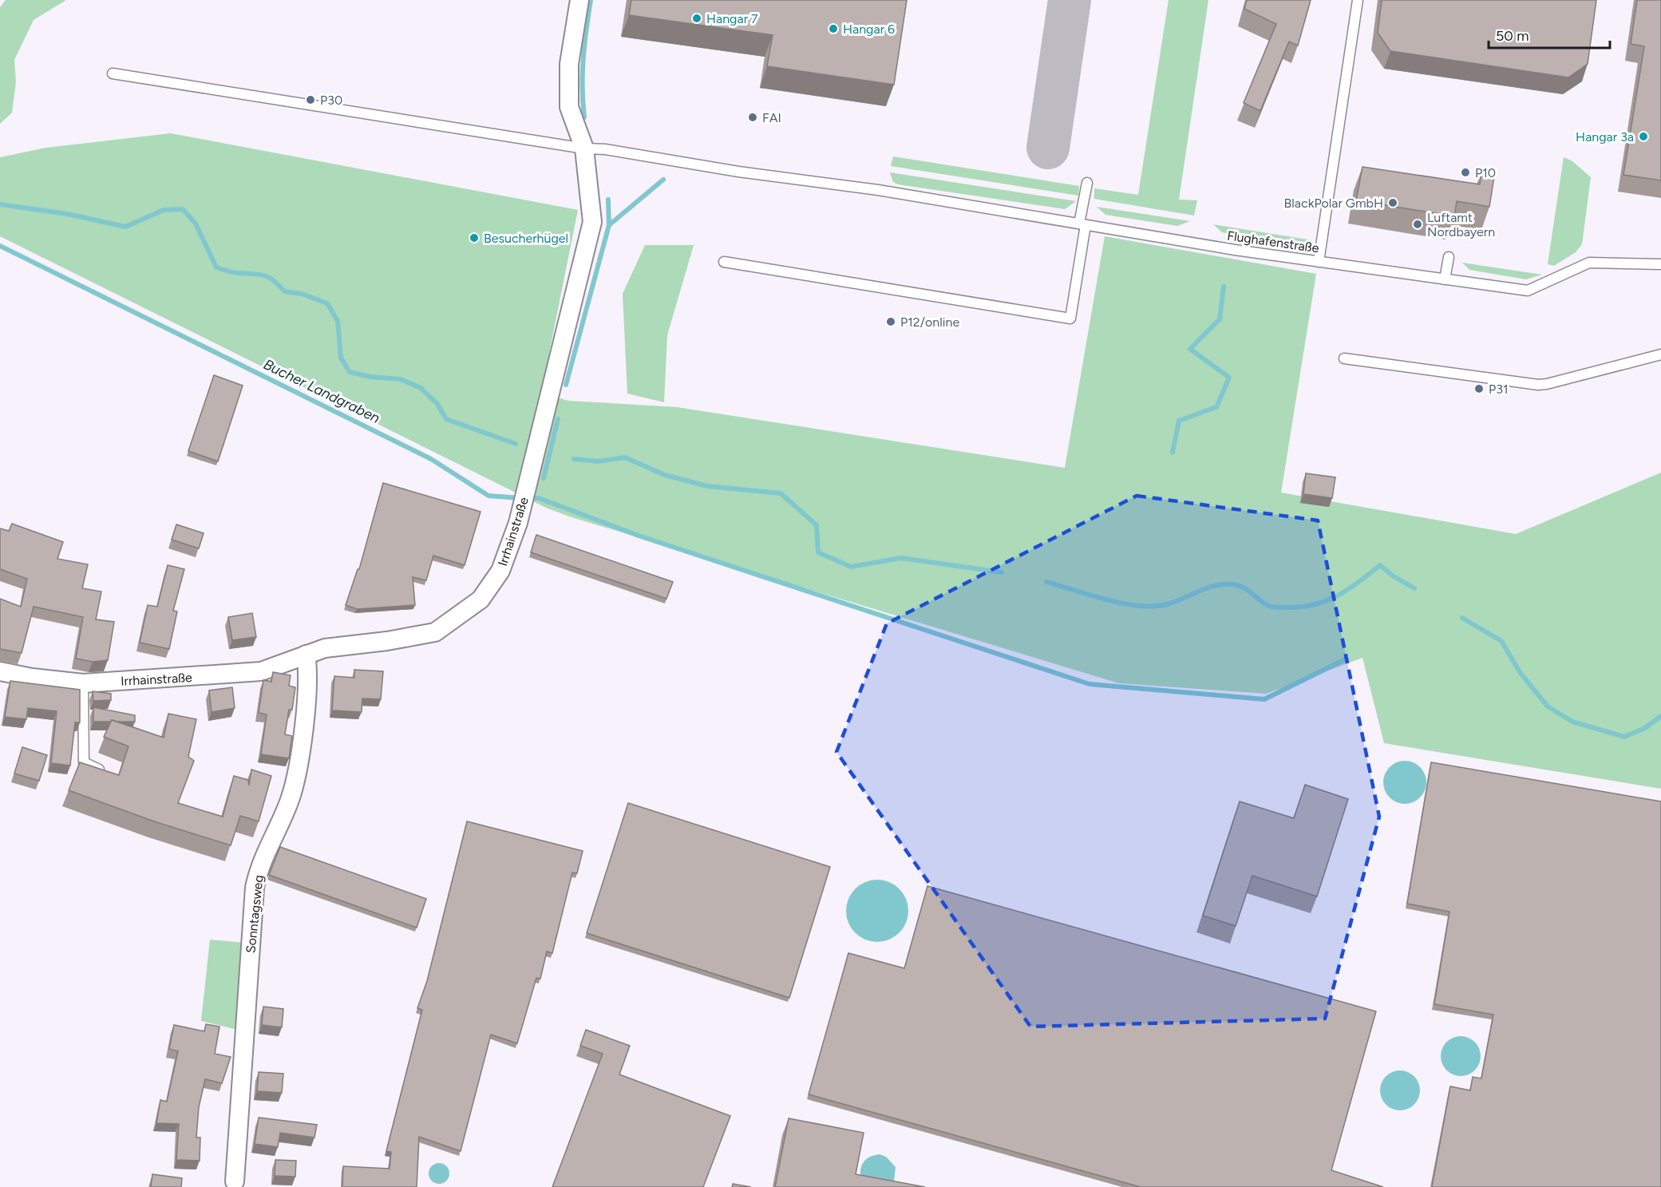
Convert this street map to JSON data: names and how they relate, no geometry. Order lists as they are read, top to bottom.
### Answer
{
  "streets": {
    "street": ["Irrhainstraße", "Sonntagsweg"],
    "lane": ["Flughafenstraße"]
  },
  "crossings": [
    ["Flughafenstraße", "Irrhainstraße"],
    ["Irrhainstraße", "Sonntagsweg"]
  ],
  "water": ["Bucher Landgraben"],
  "places": [
    "Hangar 7",
    "Hangar 6",
    "P30",
    "FAI",
    "Hangar 3a",
    "P10",
    "BlackPolar GmbH",
    "Luftamt Nordbayern",
    "Besucherhügel",
    "P12/online",
    "P31"
  ],
  "scale_bar": "50 m"
}
